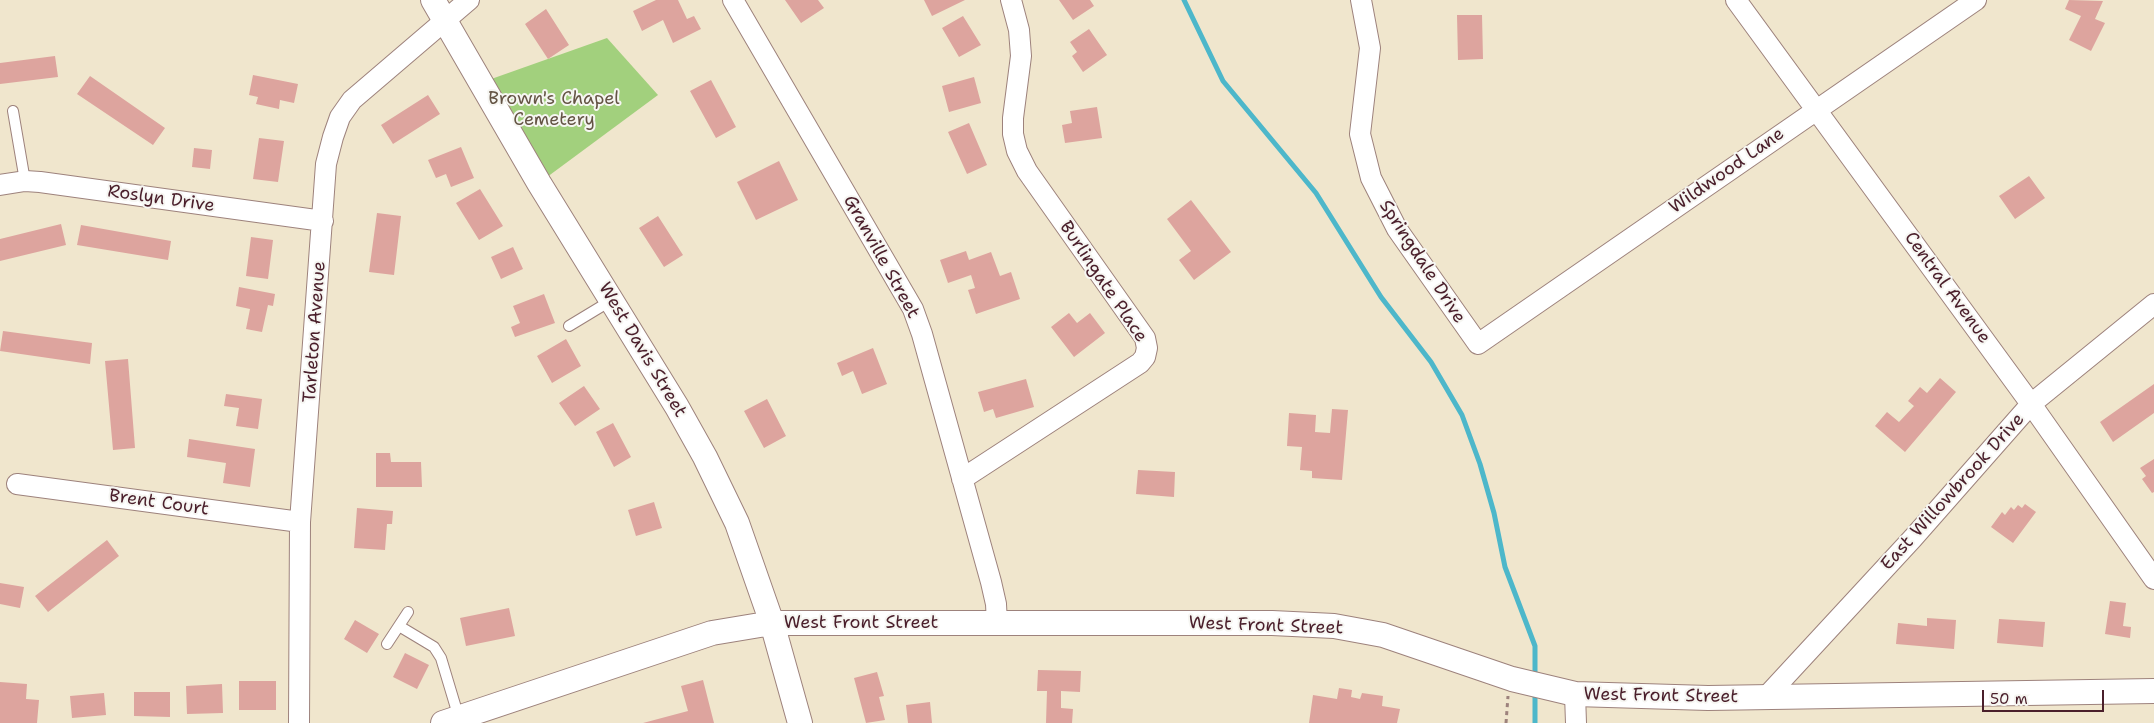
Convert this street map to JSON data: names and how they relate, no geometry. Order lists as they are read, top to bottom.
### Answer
{
  "streets": {
    "street": [
      "Wildwood Lane",
      "Roslyn Drive",
      "Granville Street",
      "Springdale Drive",
      "Burlingate Place",
      "Central Avenue",
      "Tarleton Avenue",
      "West Davis Street",
      "East Willowbrook Drive",
      "Brent Court",
      "West Front Street"
    ]
  },
  "crossings": [
    ["Wildwood Lane", "Springdale Drive"],
    ["Wildwood Lane", "Central Avenue"],
    ["Roslyn Drive", "Tarleton Avenue"],
    ["Granville Street", "Burlingate Place"],
    ["Granville Street", "West Front Street"],
    ["Central Avenue", "East Willowbrook Drive"],
    ["Tarleton Avenue", "West Davis Street"],
    ["Tarleton Avenue", "Brent Court"],
    ["West Davis Street", "West Front Street"],
    ["East Willowbrook Drive", "West Front Street"]
  ],
  "parks": ["Brown's Chapel Cemetery"],
  "scale_bar": "50 m"
}
